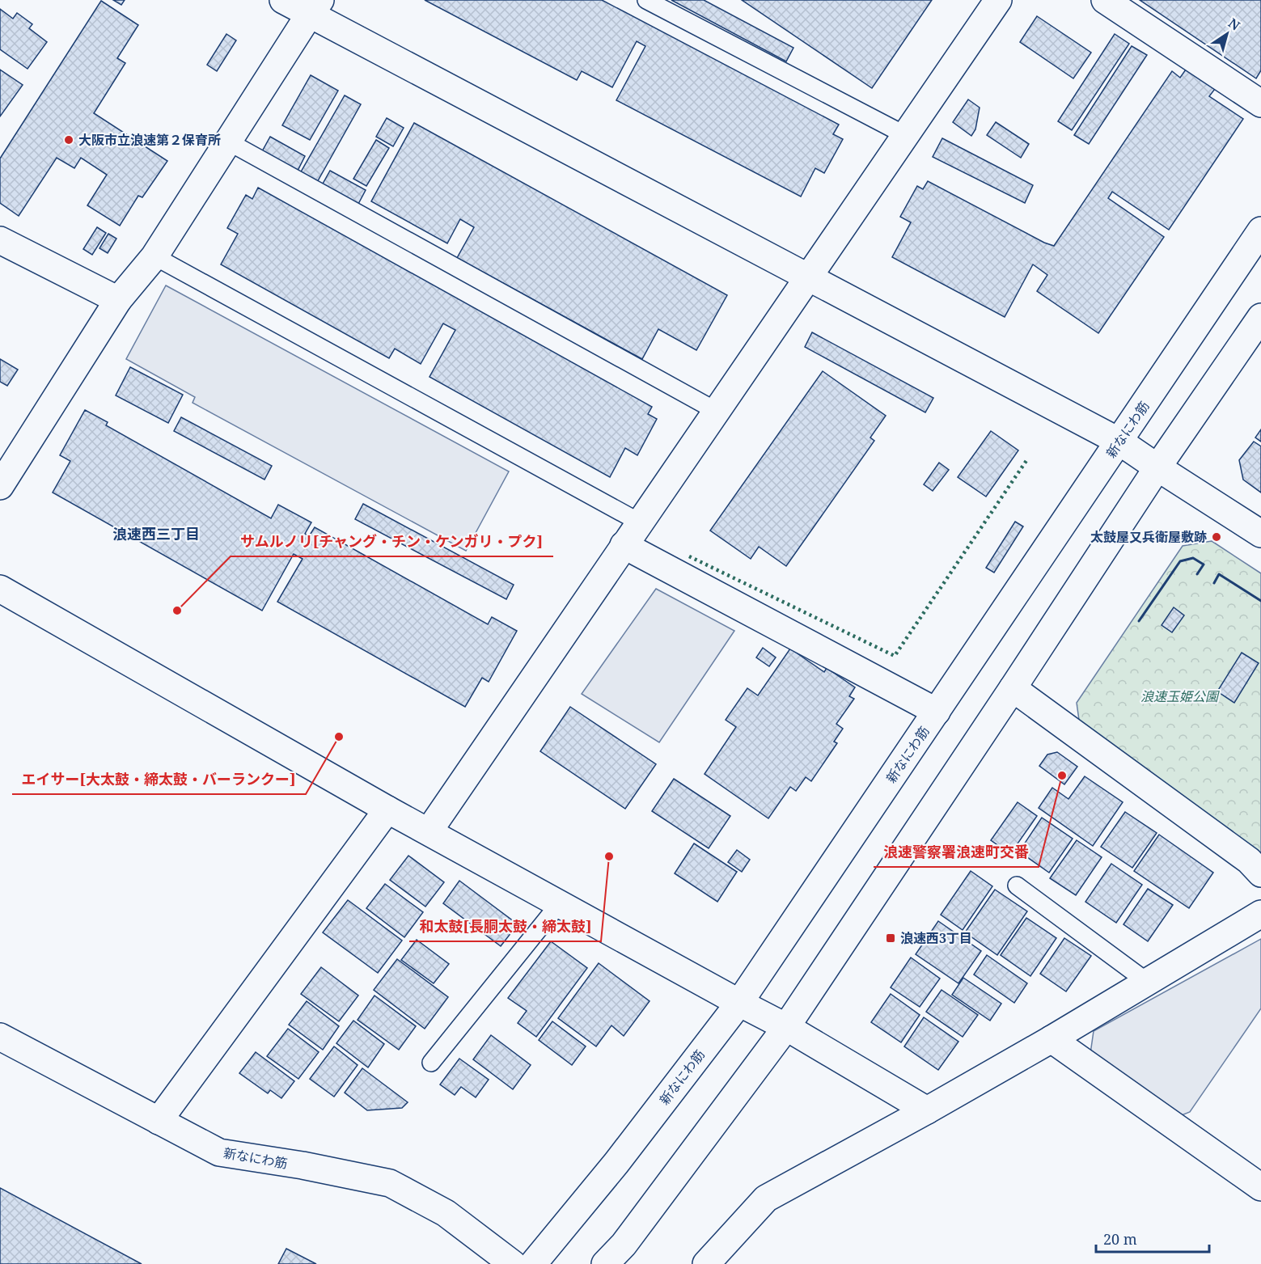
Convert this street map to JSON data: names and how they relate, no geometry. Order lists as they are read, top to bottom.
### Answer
{
  "streets": {
    "street": ["新なにわ筋"]
  },
  "districts": ["浪速西三丁目"],
  "parks": ["浪速玉姫公園"],
  "places": {
    "other": [
      "大阪市立浪速第２保育所",
      "太鼓屋又兵衛屋敷跡",
      "サムルノリ[チャング・チン・ケンガリ・プク]",
      "エイサー[大太鼓・締太鼓・バーランクー]",
      "浪速警察署浪速町交番",
      "和太鼓[長胴太鼓・締太鼓]"
    ],
    "transit": ["浪速西3丁目"]
  },
  "scale_bar": "20 m",
  "north": "top right"
}
